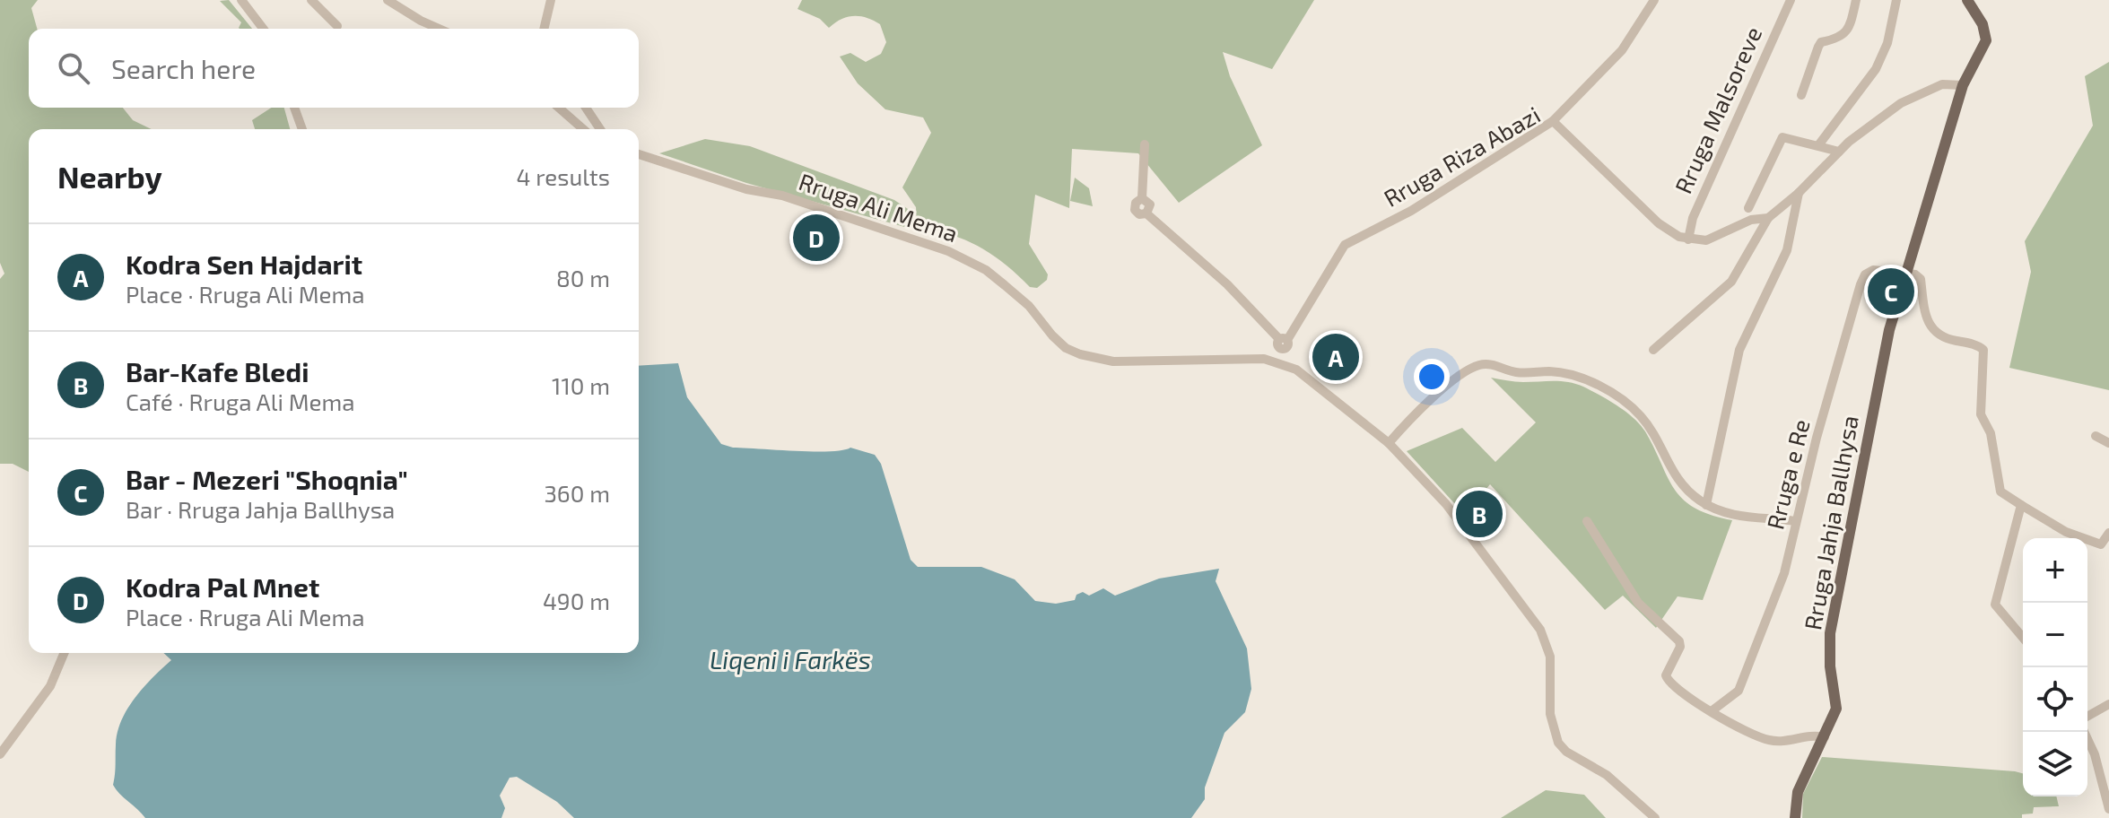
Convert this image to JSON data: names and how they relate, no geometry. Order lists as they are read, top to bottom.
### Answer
{
  "streets": {
    "main road": ["Rruga Jahja Ballhysa"],
    "street": [
      "Rruga Malsoreve",
      "Rruga Riza Abazi",
      "Rruga Ali Mema",
      "Rruga e Re"
    ]
  },
  "crossings": [
    ["Rruga Malsoreve", "Rruga Riza Abazi"],
    ["Rruga Riza Abazi", "Rruga Ali Mema"],
    ["Rruga e Re", "Rruga Jahja Ballhysa"]
  ],
  "water": ["Liqeni i Farkës"],
  "page": {
    "search": "Search here",
    "heading": ["Nearby", "4 results"],
    "pins": [
      "D",
      "C",
      "A",
      "B"
    ],
    "list": [
      {
        "mark": "A",
        "name": "Kodra Sen Hajdarit",
        "note": "Place · Rruga Ali Mema",
        "value": "80 m"
      },
      {
        "mark": "B",
        "name": "Bar-Kafe Bledi",
        "note": "Café · Rruga Ali Mema",
        "value": "110 m"
      },
      {
        "mark": "C",
        "name": "Bar - Mezeri \"Shoqnia\"",
        "note": "Bar · Rruga Jahja Ballhysa",
        "value": "360 m"
      },
      {
        "mark": "D",
        "name": "Kodra Pal Mnet",
        "note": "Place · Rruga Ali Mema",
        "value": "490 m"
      }
    ],
    "map_buttons": ["+", "−"]
  }
}
